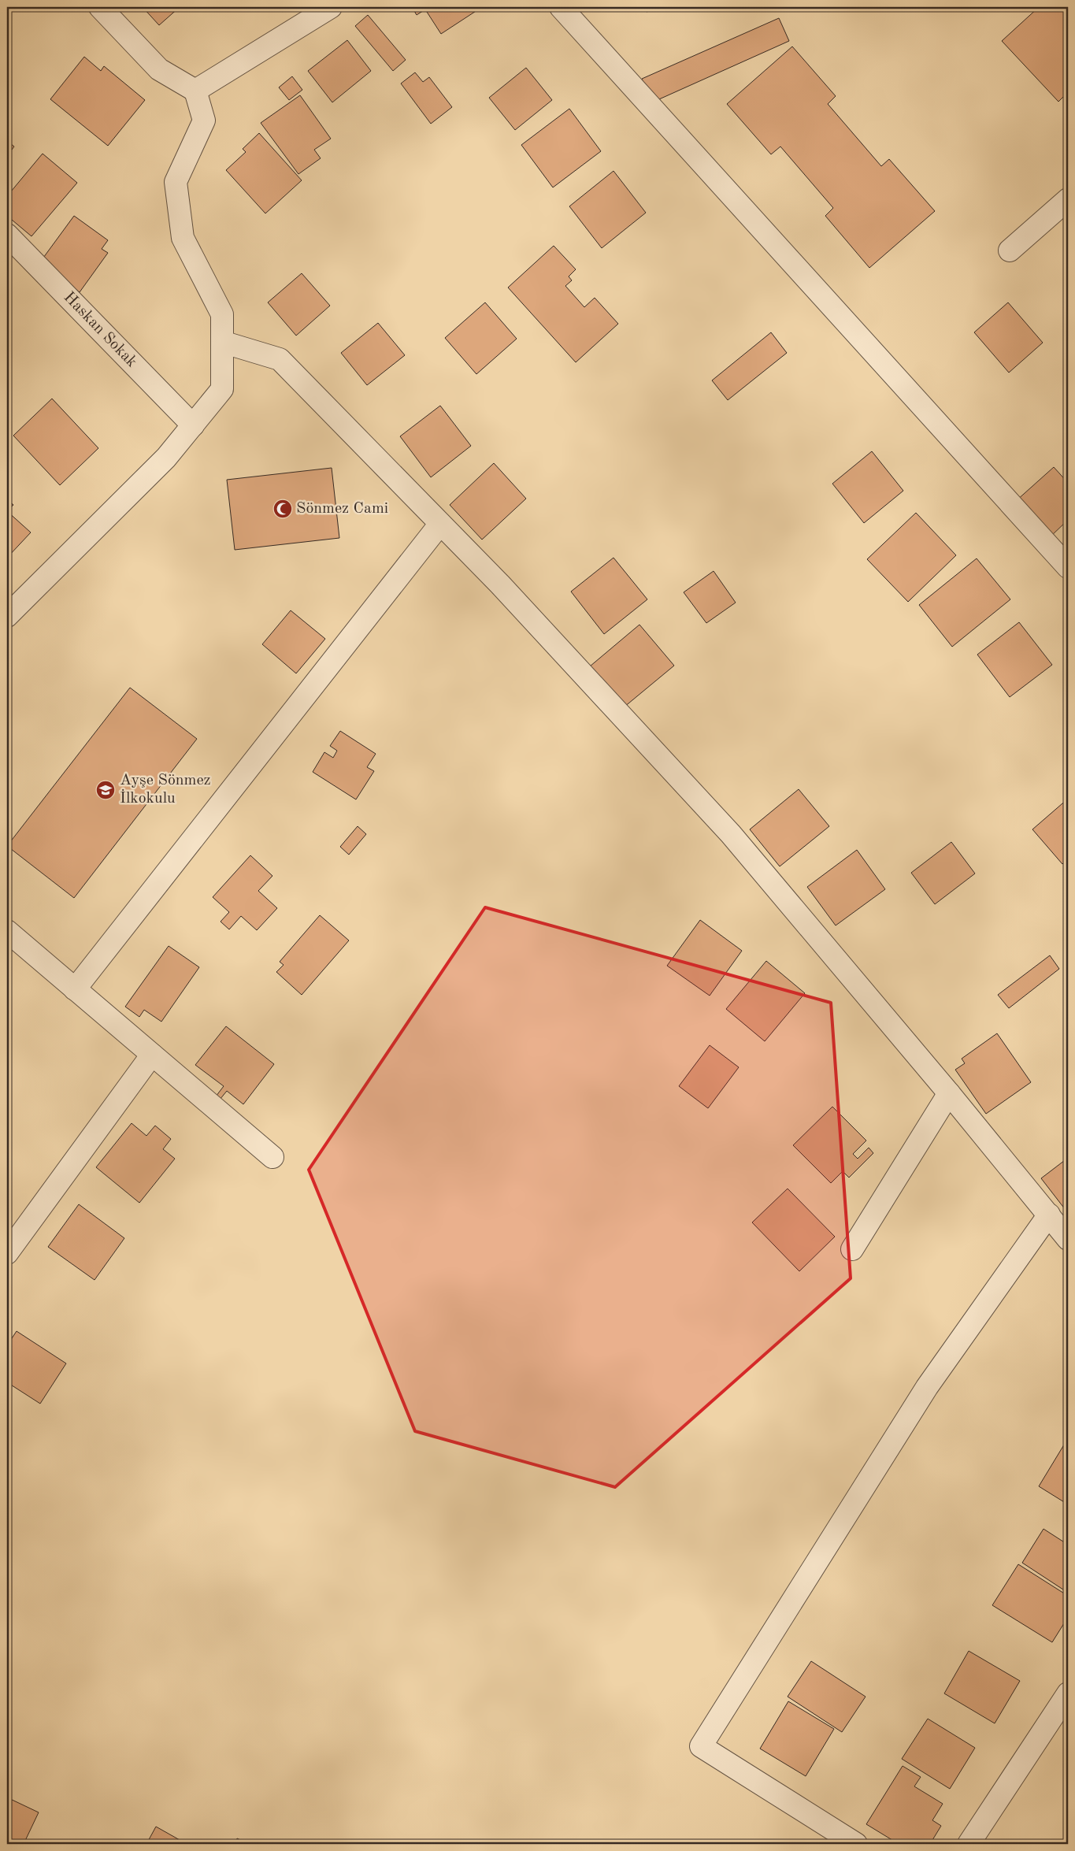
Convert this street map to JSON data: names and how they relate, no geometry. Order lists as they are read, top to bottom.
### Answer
{
  "streets": {
    "street": ["Haskan Sokak"]
  },
  "places": {
    "mosque": ["Sönmez Cami"],
    "school or university": ["Ayşe Sönmez İlkokulu"]
  }
}
